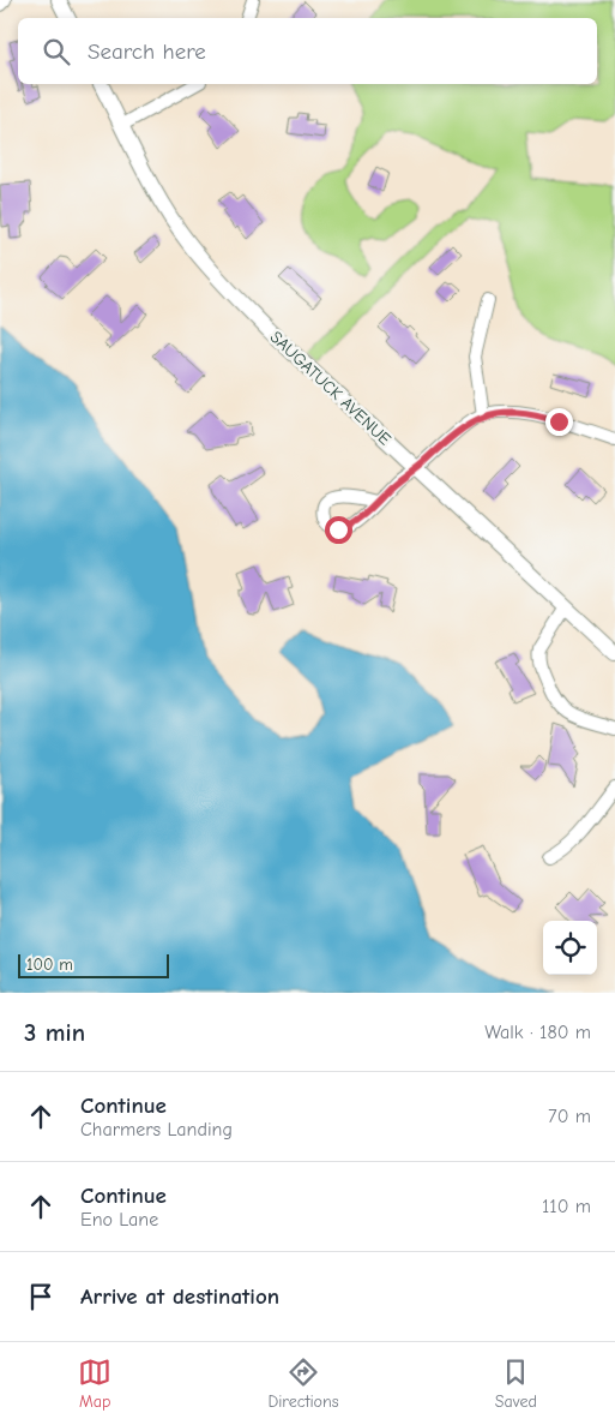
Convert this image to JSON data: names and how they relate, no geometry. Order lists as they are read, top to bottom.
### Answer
{
  "streets": {
    "main road": ["SAUGATUCK AVENUE"]
  },
  "scale_bar": "100 m",
  "page": {
    "search": "Search here",
    "scale": "100 m",
    "heading": ["3 min", "Walk · 180 m"],
    "list": [
      ["Continue", "Charmers Landing", "70 m"],
      ["Continue", "Eno Lane", "110 m"],
      "Arrive at destination"
    ],
    "nav": ["Map", "Directions", "Saved"]
  }
}
